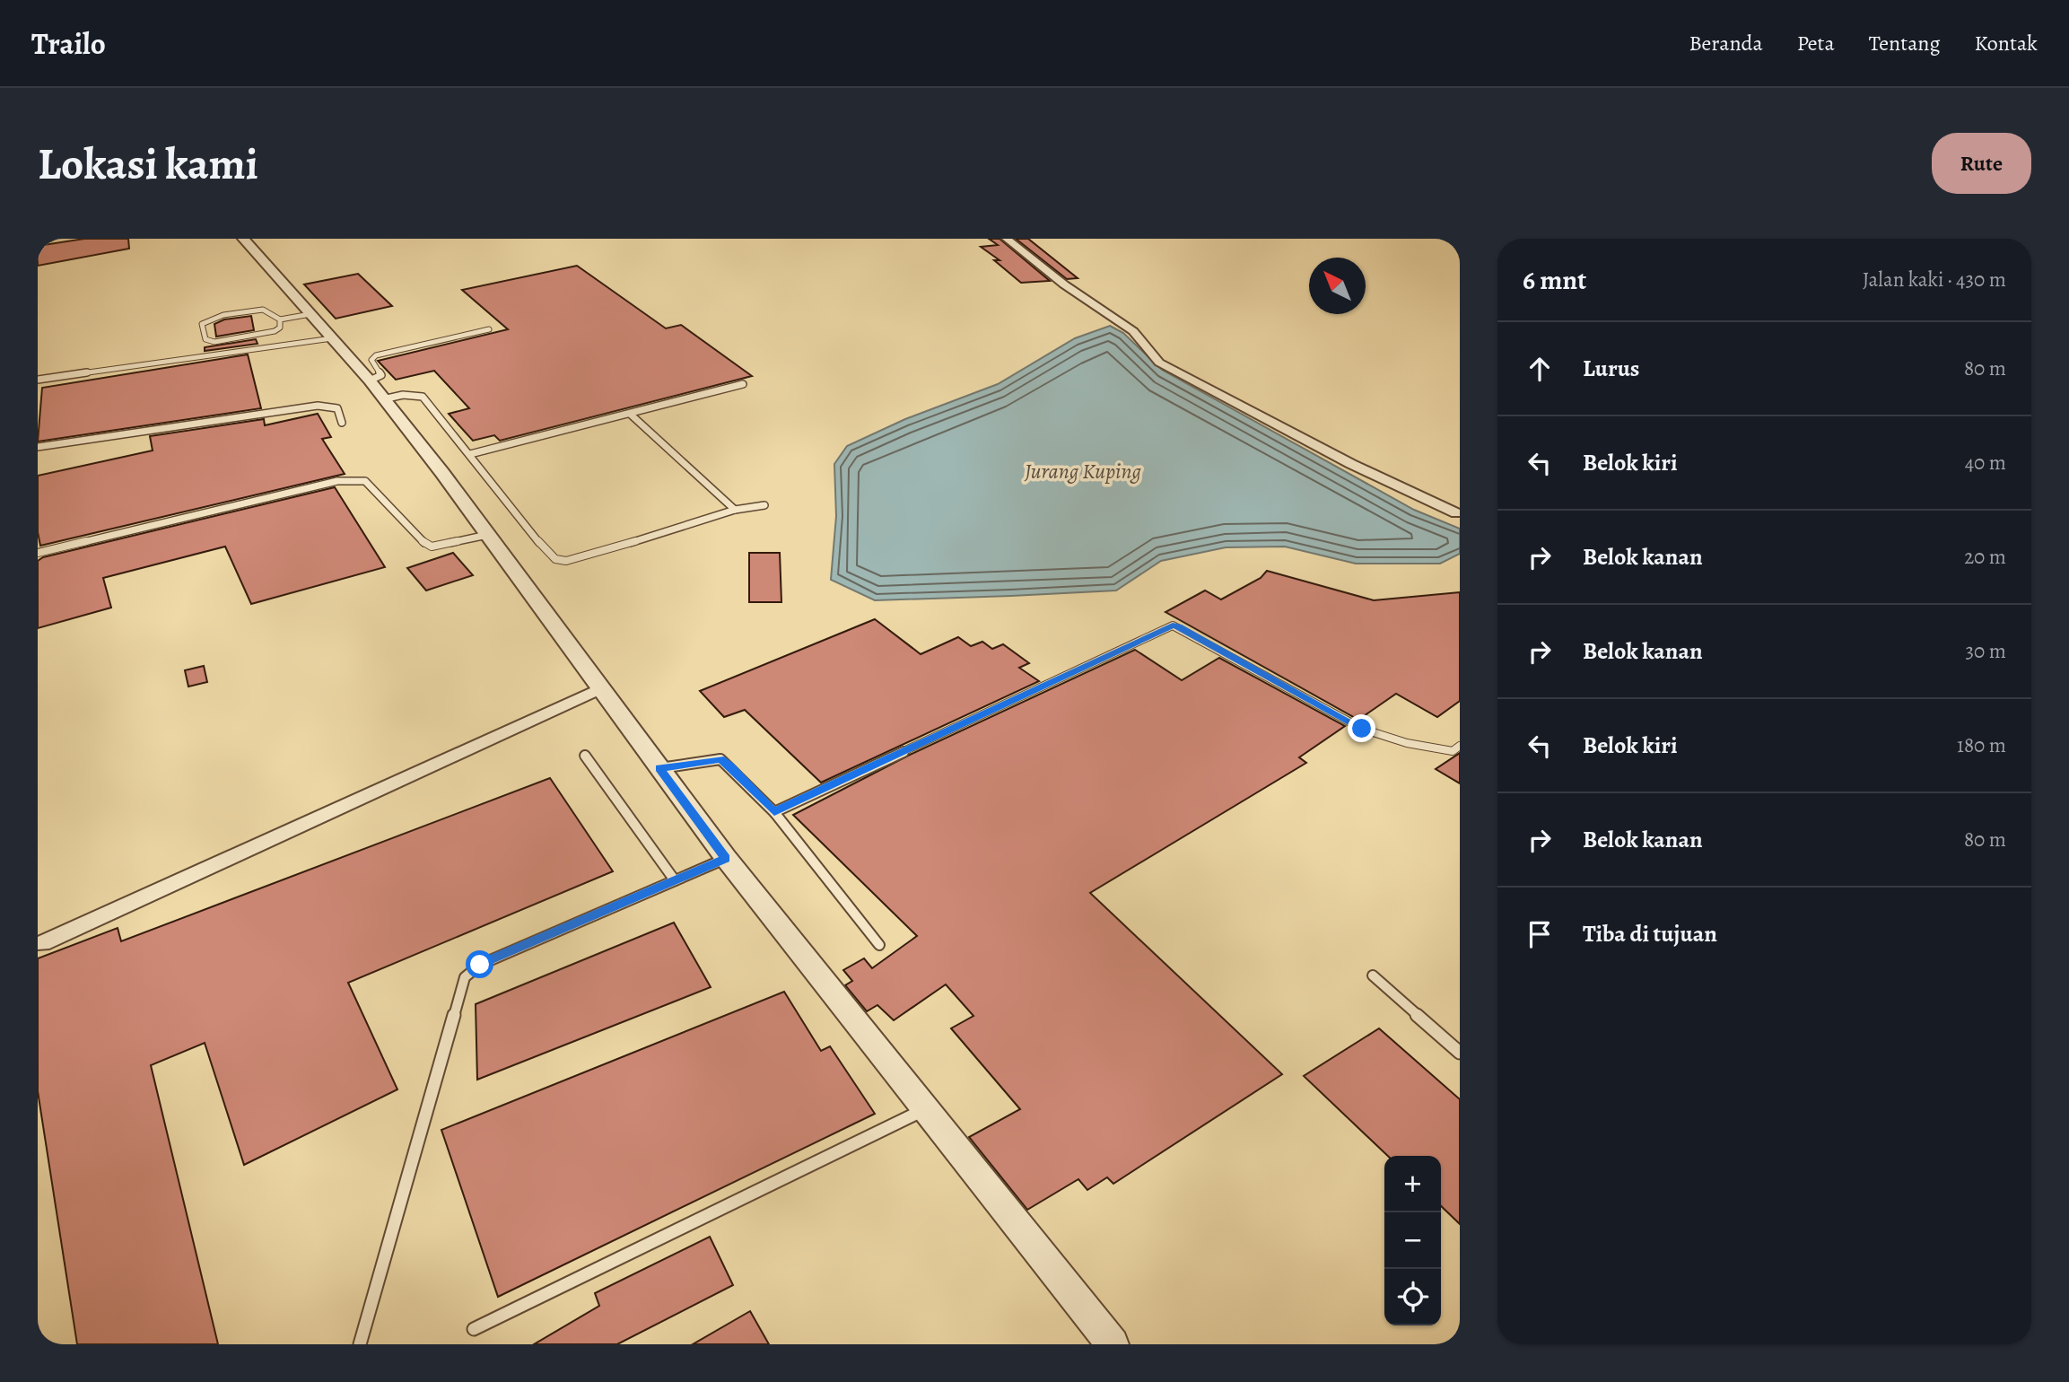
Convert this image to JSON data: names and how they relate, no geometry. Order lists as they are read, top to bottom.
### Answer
{
  "water": ["Jurang Kuping"],
  "north": "top left",
  "page": {
    "header": "Trailo",
    "nav": [
      "Beranda",
      "Peta",
      "Tentang",
      "Kontak"
    ],
    "buttons": "Rute",
    "title": "Lokasi kami",
    "heading": ["6 mnt", "Jalan kaki · 430 m"],
    "list": [
      ["Lurus", "80 m"],
      ["Belok kiri", "40 m"],
      ["Belok kanan", "20 m"],
      ["Belok kanan", "30 m"],
      ["Belok kiri", "180 m"],
      ["Belok kanan", "80 m"],
      "Tiba di tujuan"
    ],
    "map_buttons": ["+", "−"]
  }
}
